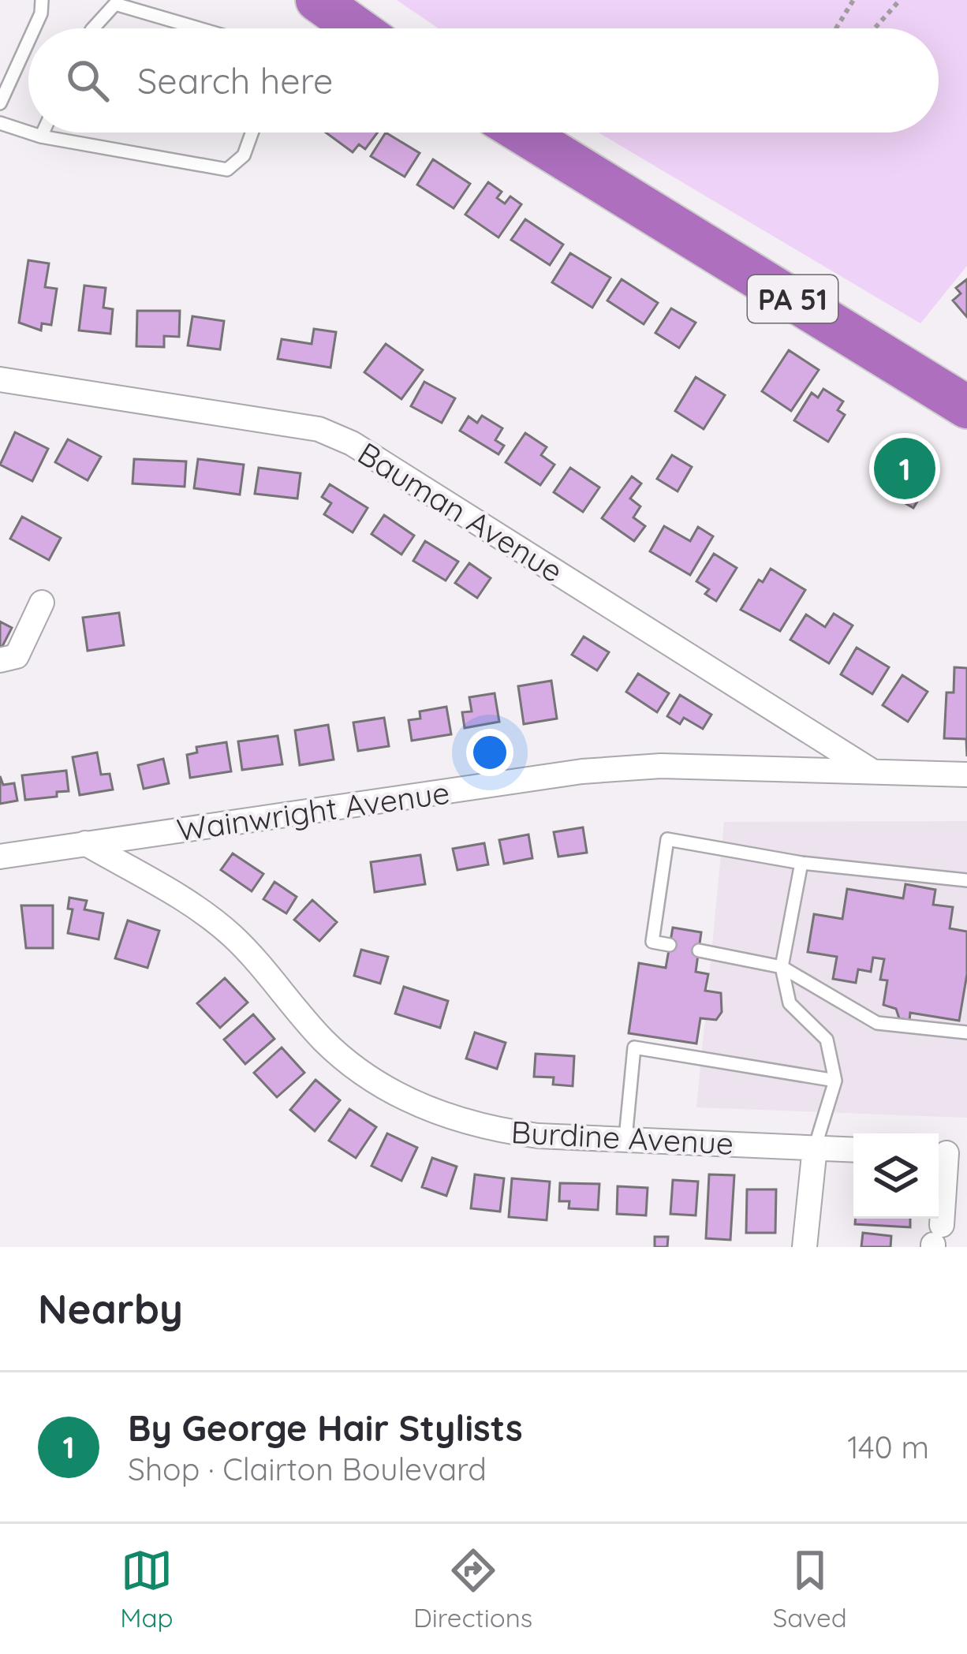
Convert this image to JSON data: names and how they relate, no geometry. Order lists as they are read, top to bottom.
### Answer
{
  "streets": {
    "highway": ["PA 51"],
    "street": ["Bauman Avenue", "Wainwright Avenue", "Burdine Avenue"]
  },
  "crossings": [
    ["Bauman Avenue", "Wainwright Avenue"],
    ["Wainwright Avenue", "Burdine Avenue"]
  ],
  "page": {
    "search": "Search here",
    "pins": "1",
    "heading": "Nearby",
    "list": [
      {
        "mark": "1",
        "name": "By George Hair Stylists",
        "note": "Shop · Clairton Boulevard",
        "value": "140 m"
      }
    ],
    "nav": ["Map", "Directions", "Saved"]
  }
}
